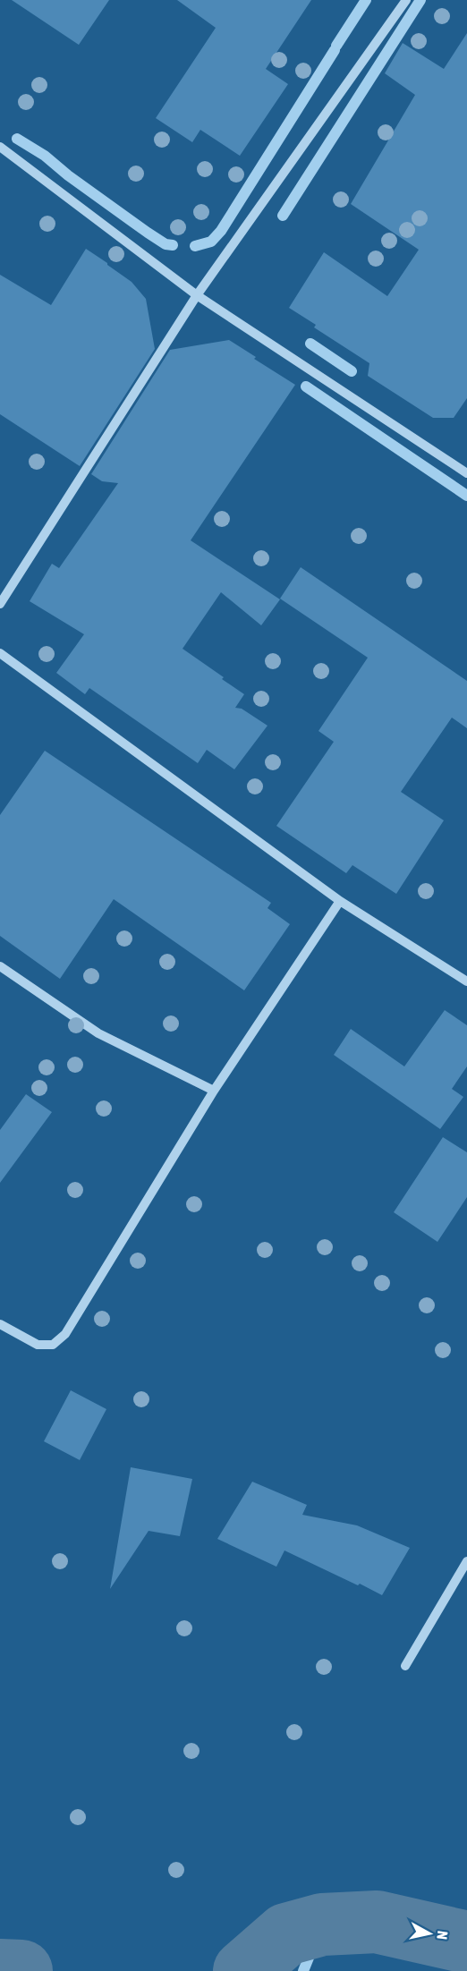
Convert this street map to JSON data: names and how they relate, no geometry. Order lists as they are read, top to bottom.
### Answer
{
  "north": "right"
}
